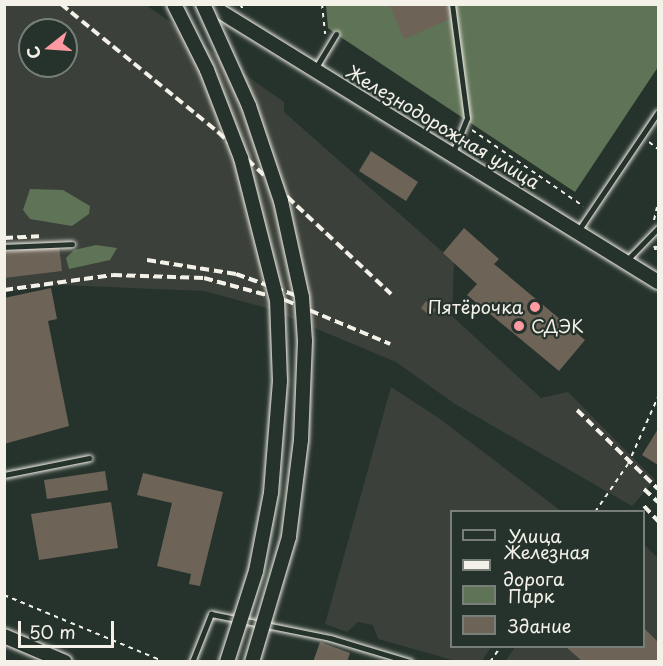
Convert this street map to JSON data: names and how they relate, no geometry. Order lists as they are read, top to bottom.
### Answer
{
  "streets": {
    "main road": ["Железнодорожная улица"]
  },
  "places": ["Пятёрочка", "СДЭК"],
  "legend": [
    "Улица",
    "Железная дорога",
    "Парк",
    "Здание"
  ],
  "scale_bar": "50 m",
  "north": "left"
}
